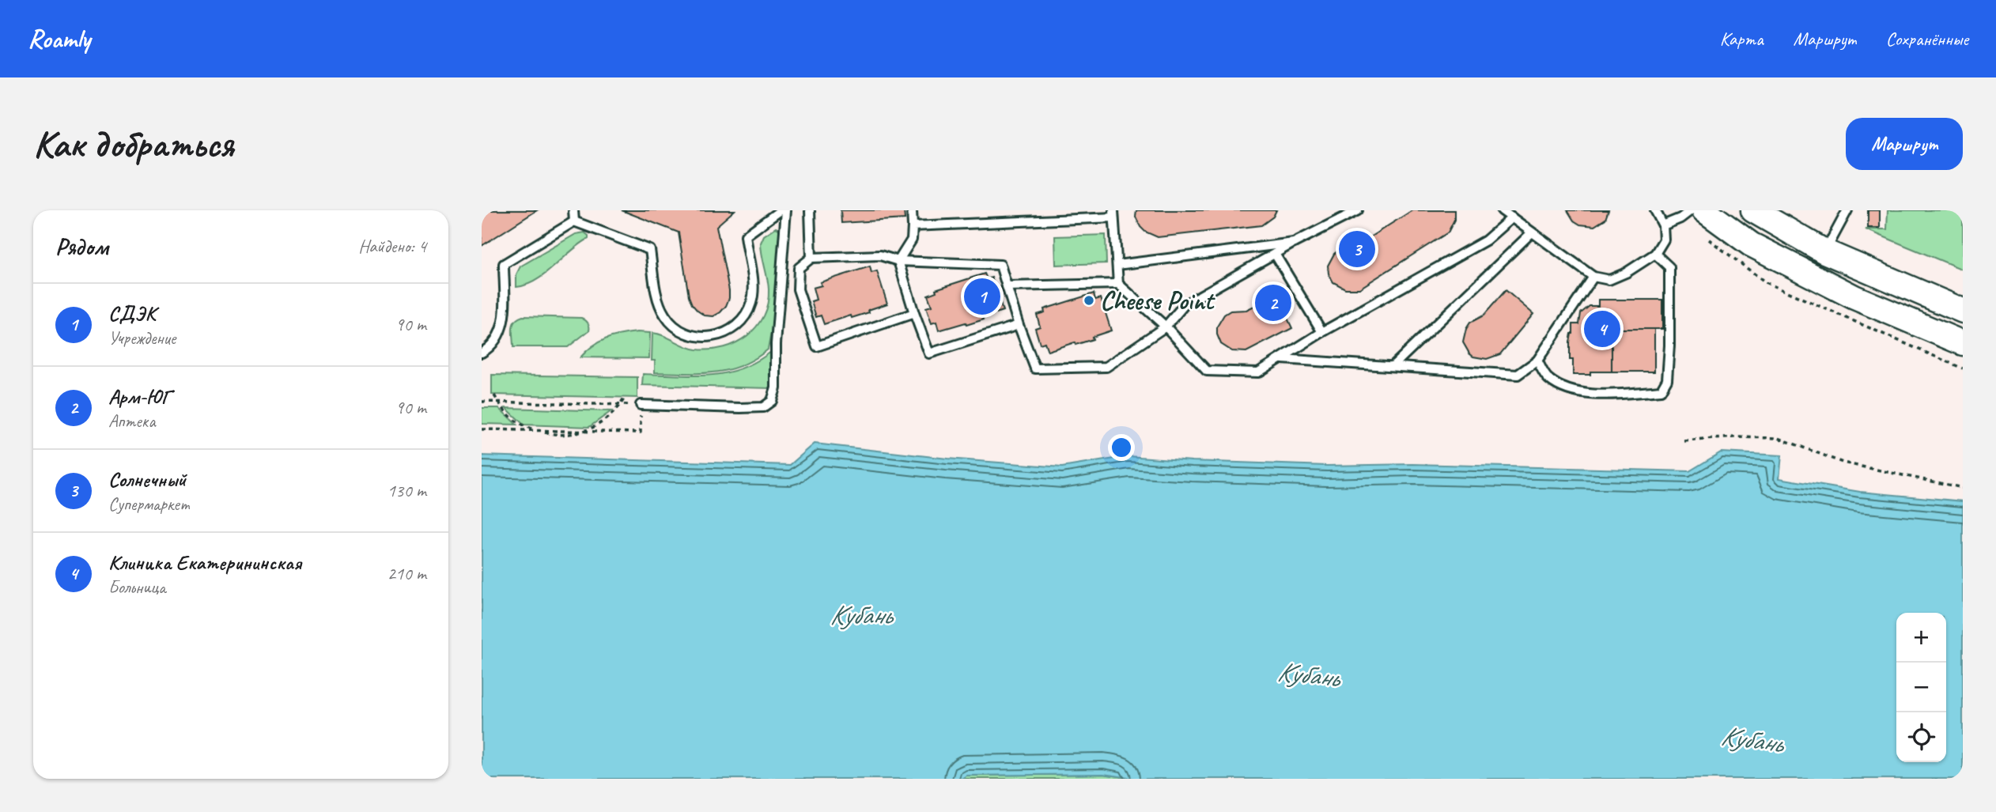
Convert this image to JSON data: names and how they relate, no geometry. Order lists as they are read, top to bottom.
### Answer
{
  "water": ["Кубань"],
  "places": ["Cheese Point"],
  "page": {
    "header": "Roamly",
    "nav": ["Карта", "Маршрут", "Сохранённые"],
    "buttons": "Маршрут",
    "title": "Как добраться",
    "heading": ["Рядом", "Найдено: 4"],
    "pins": [
      "3",
      "1",
      "2",
      "4"
    ],
    "list": [
      {
        "mark": "1",
        "name": "СДЭК",
        "note": "Учреждение",
        "value": "90 m"
      },
      {
        "mark": "2",
        "name": "Арм-ЮГ",
        "note": "Аптека",
        "value": "90 m"
      },
      {
        "mark": "3",
        "name": "Солнечный",
        "note": "Супермаркет",
        "value": "130 m"
      },
      {
        "mark": "4",
        "name": "Клиника Екатерининская",
        "note": "Больница",
        "value": "210 m"
      }
    ],
    "map_buttons": ["+", "−"]
  }
}
